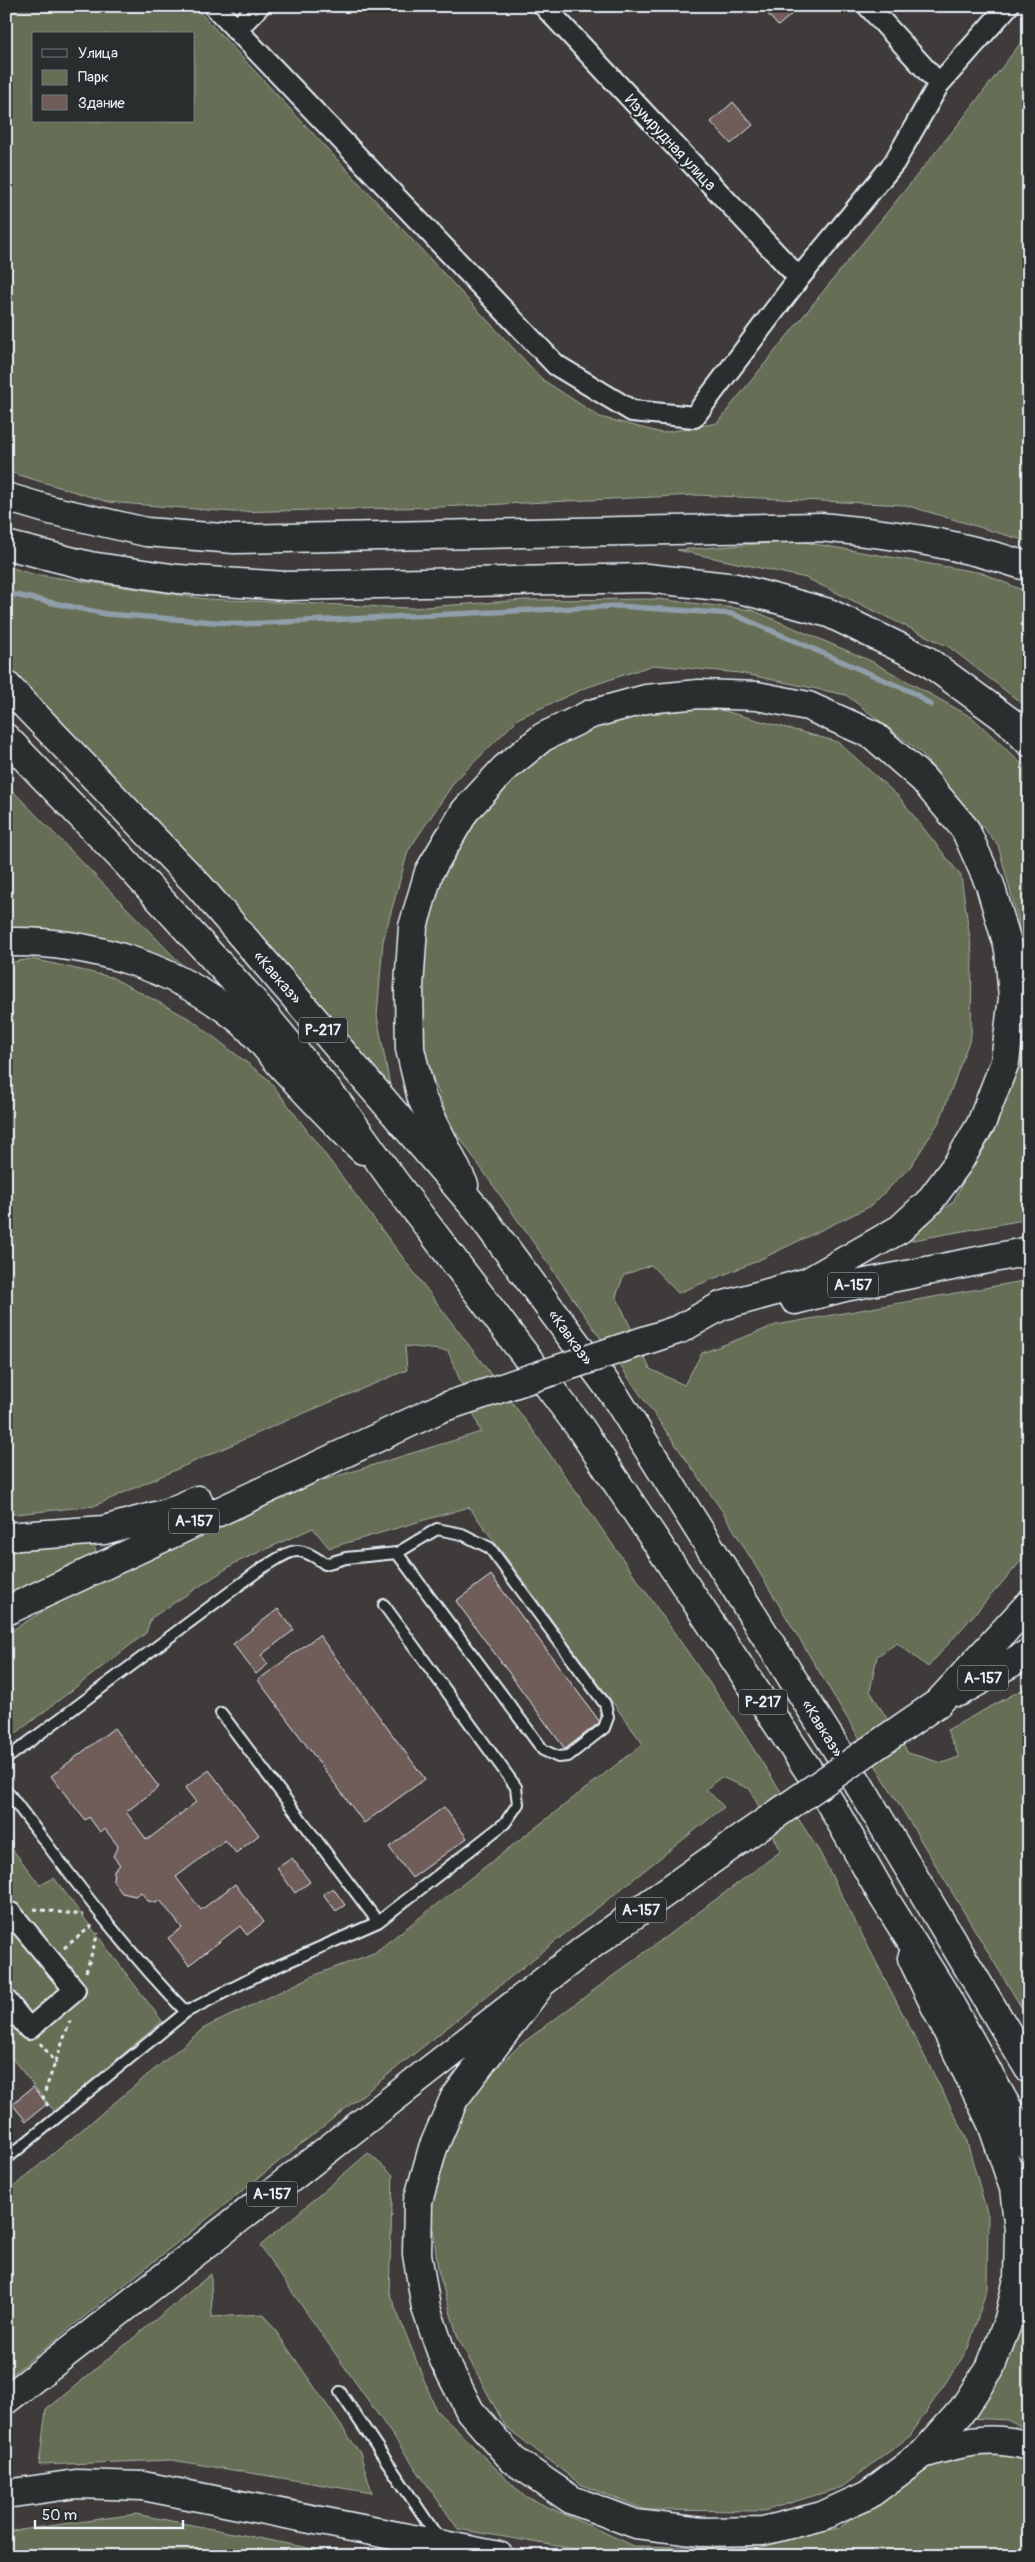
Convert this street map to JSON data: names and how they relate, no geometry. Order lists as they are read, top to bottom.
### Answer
{
  "streets": {
    "main road": ["«Кавказ»", "Р-217", "А-157"],
    "street": ["Изумрудная улица"]
  },
  "legend": ["Улица", "Парк", "Здание"],
  "scale_bar": "50 m"
}
